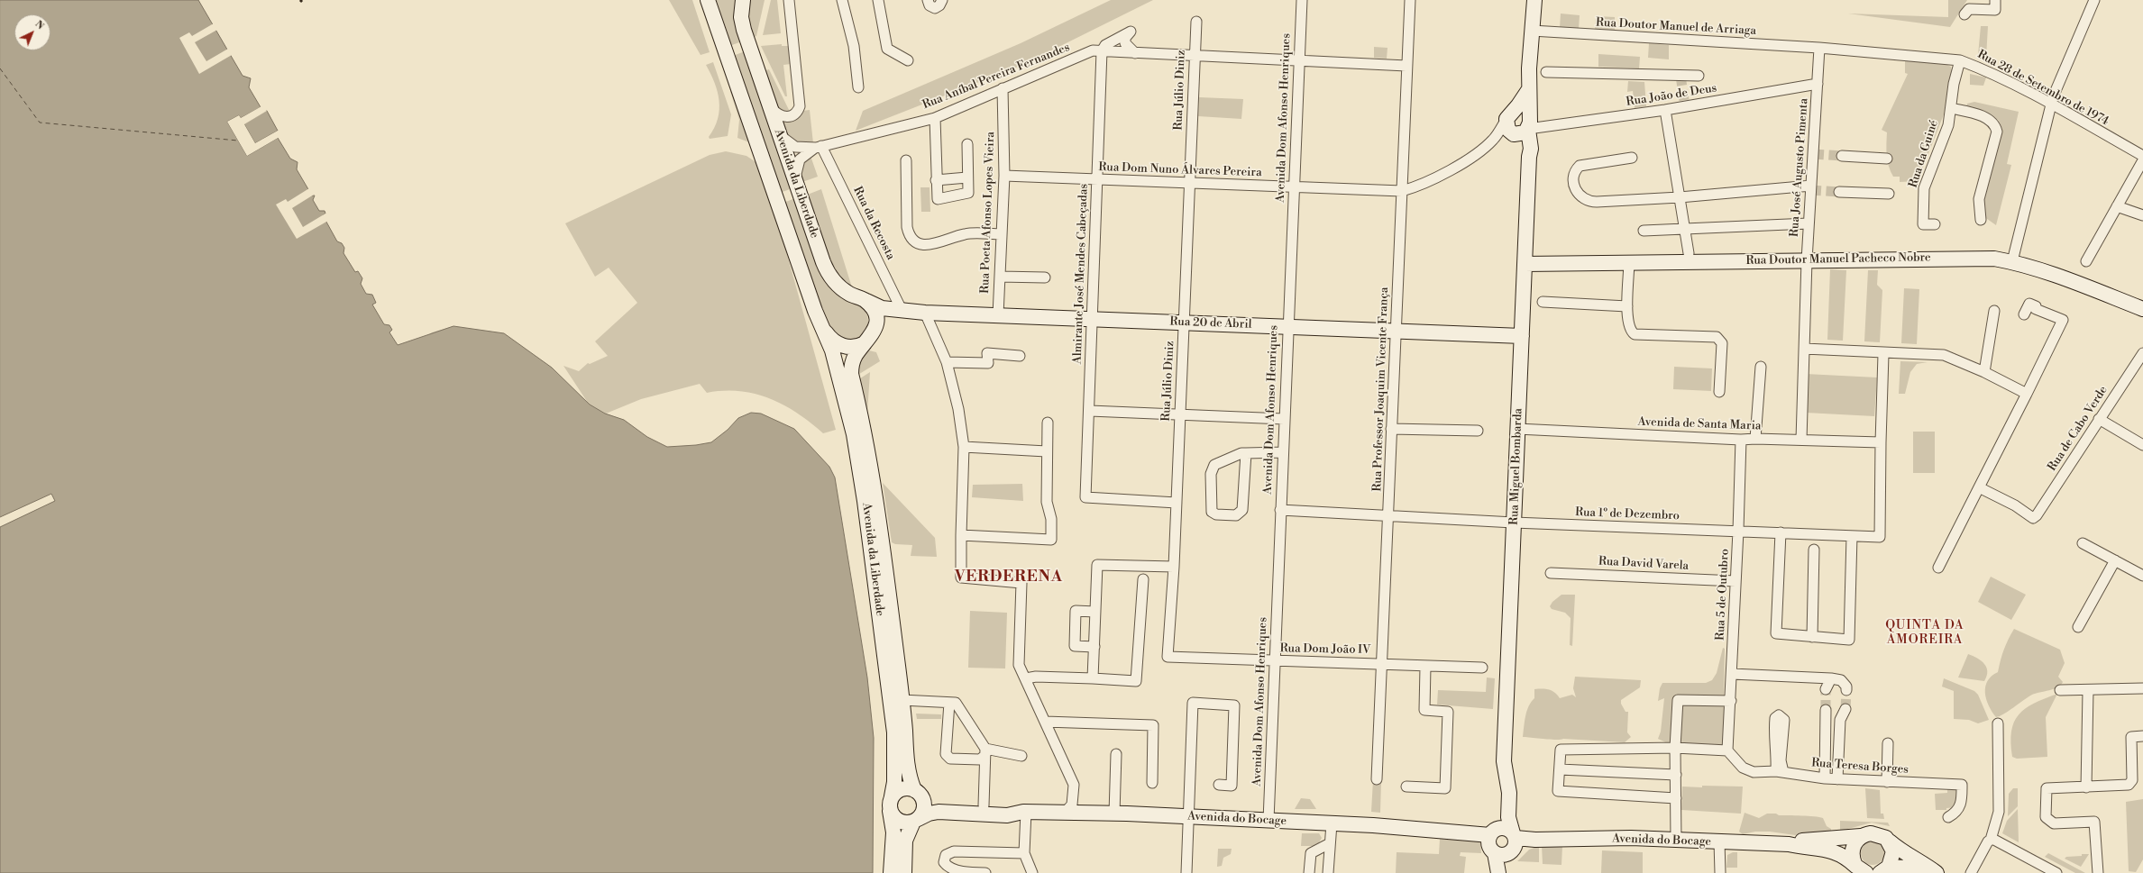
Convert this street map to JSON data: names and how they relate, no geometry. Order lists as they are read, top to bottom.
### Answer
{
  "streets": {
    "main road": [
      "Avenida da Liberdade",
      "Rua Doutor Manuel Pacheco Nobre",
      "Rua 20 de Abril",
      "Rua Miguel Bombarda",
      "Avenida do Bocage"
    ],
    "street": [
      "Rua Doutor Manuel de Arriaga",
      "Rua Aníbal Pereira Fernandes",
      "Rua 28 de Setembro de 1974",
      "Rua Júlio Diniz",
      "Rua João de Deus",
      "Avenida Dom Afonso Henriques",
      "Rua da Guiné",
      "Rua José Augusto Pimenta",
      "Rua Dom Nuno Álvares Pereira",
      "Rua Poeta Afonso Lopes Vieira",
      "Rua da Recosta",
      "Almirante José Mendes Cabeçadas",
      "Rua Professor Joaquim Vicente França",
      "Avenida de Santa Maria",
      "Rua de Cabo Verde",
      "Rua 1º de Dezembro",
      "Rua David Varela",
      "Rua 5 de Outubro",
      "Rua Dom João IV",
      "Rua Teresa Borges"
    ]
  },
  "crossings": [
    ["Rua Doutor Manuel de Arriaga", "Rua 28 de Setembro de 1974"],
    ["Rua Doutor Manuel de Arriaga", "Rua José Augusto Pimenta"],
    ["Rua Doutor Manuel de Arriaga", "Rua Miguel Bombarda"],
    ["Rua Aníbal Pereira Fernandes", "Rua Júlio Diniz"],
    ["Rua Aníbal Pereira Fernandes", "Avenida Dom Afonso Henriques"],
    ["Rua Aníbal Pereira Fernandes", "Rua Poeta Afonso Lopes Vieira"],
    ["Rua Aníbal Pereira Fernandes", "Rua da Recosta"],
    ["Rua Aníbal Pereira Fernandes", "Almirante José Mendes Cabeçadas"],
    ["Rua Aníbal Pereira Fernandes", "Rua Professor Joaquim Vicente França"],
    ["Rua 28 de Setembro de 1974", "Rua da Guiné"],
    ["Rua 28 de Setembro de 1974", "Rua José Augusto Pimenta"],
    ["Rua Júlio Diniz", "Rua Dom Nuno Álvares Pereira"],
    ["Rua Júlio Diniz", "Almirante José Mendes Cabeçadas"],
    ["Rua Júlio Diniz", "Rua 20 de Abril"],
    ["Rua Júlio Diniz", "Rua Dom João IV"],
    ["Rua João de Deus", "Rua José Augusto Pimenta"],
    ["Rua João de Deus", "Rua Dom Nuno Álvares Pereira"],
    ["Rua João de Deus", "Rua Miguel Bombarda"],
    ["Avenida Dom Afonso Henriques", "Rua Dom Nuno Álvares Pereira"],
    ["Avenida Dom Afonso Henriques", "Rua 20 de Abril"],
    ["Avenida Dom Afonso Henriques", "Rua 1º de Dezembro"],
    ["Avenida Dom Afonso Henriques", "Rua Dom João IV"],
    ["Avenida Dom Afonso Henriques", "Avenida do Bocage"],
    ["Rua José Augusto Pimenta", "Rua Doutor Manuel Pacheco Nobre"],
    ["Rua José Augusto Pimenta", "Avenida de Santa Maria"],
    ["Rua Dom Nuno Álvares Pereira", "Rua Poeta Afonso Lopes Vieira"],
    ["Rua Dom Nuno Álvares Pereira", "Almirante José Mendes Cabeçadas"],
    ["Rua Dom Nuno Álvares Pereira", "Rua Professor Joaquim Vicente França"],
    ["Rua Dom Nuno Álvares Pereira", "Rua Miguel Bombarda"],
    ["Avenida da Liberdade", "Rua 20 de Abril"],
    ["Avenida da Liberdade", "Avenida do Bocage"],
    ["Rua Poeta Afonso Lopes Vieira", "Rua 20 de Abril"],
    ["Rua da Recosta", "Rua 20 de Abril"],
    ["Rua Doutor Manuel Pacheco Nobre", "Rua Miguel Bombarda"],
    ["Almirante José Mendes Cabeçadas", "Rua 20 de Abril"],
    ["Rua 20 de Abril", "Rua Professor Joaquim Vicente França"],
    ["Rua 20 de Abril", "Rua Miguel Bombarda"],
    ["Rua Professor Joaquim Vicente França", "Rua 1º de Dezembro"],
    ["Rua Professor Joaquim Vicente França", "Rua Dom João IV"],
    ["Avenida de Santa Maria", "Rua Miguel Bombarda"],
    ["Avenida de Santa Maria", "Rua 1º de Dezembro"],
    ["Avenida de Santa Maria", "Rua 5 de Outubro"],
    ["Rua Miguel Bombarda", "Rua 1º de Dezembro"],
    ["Rua Miguel Bombarda", "Avenida do Bocage"],
    ["Rua 1º de Dezembro", "Rua 5 de Outubro"],
    ["Rua David Varela", "Rua 5 de Outubro"],
    ["Rua 5 de Outubro", "Rua Teresa Borges"]
  ],
  "districts": ["VERDERENA", "QUINTA DA AMOREIRA"],
  "north": "top right"
}
